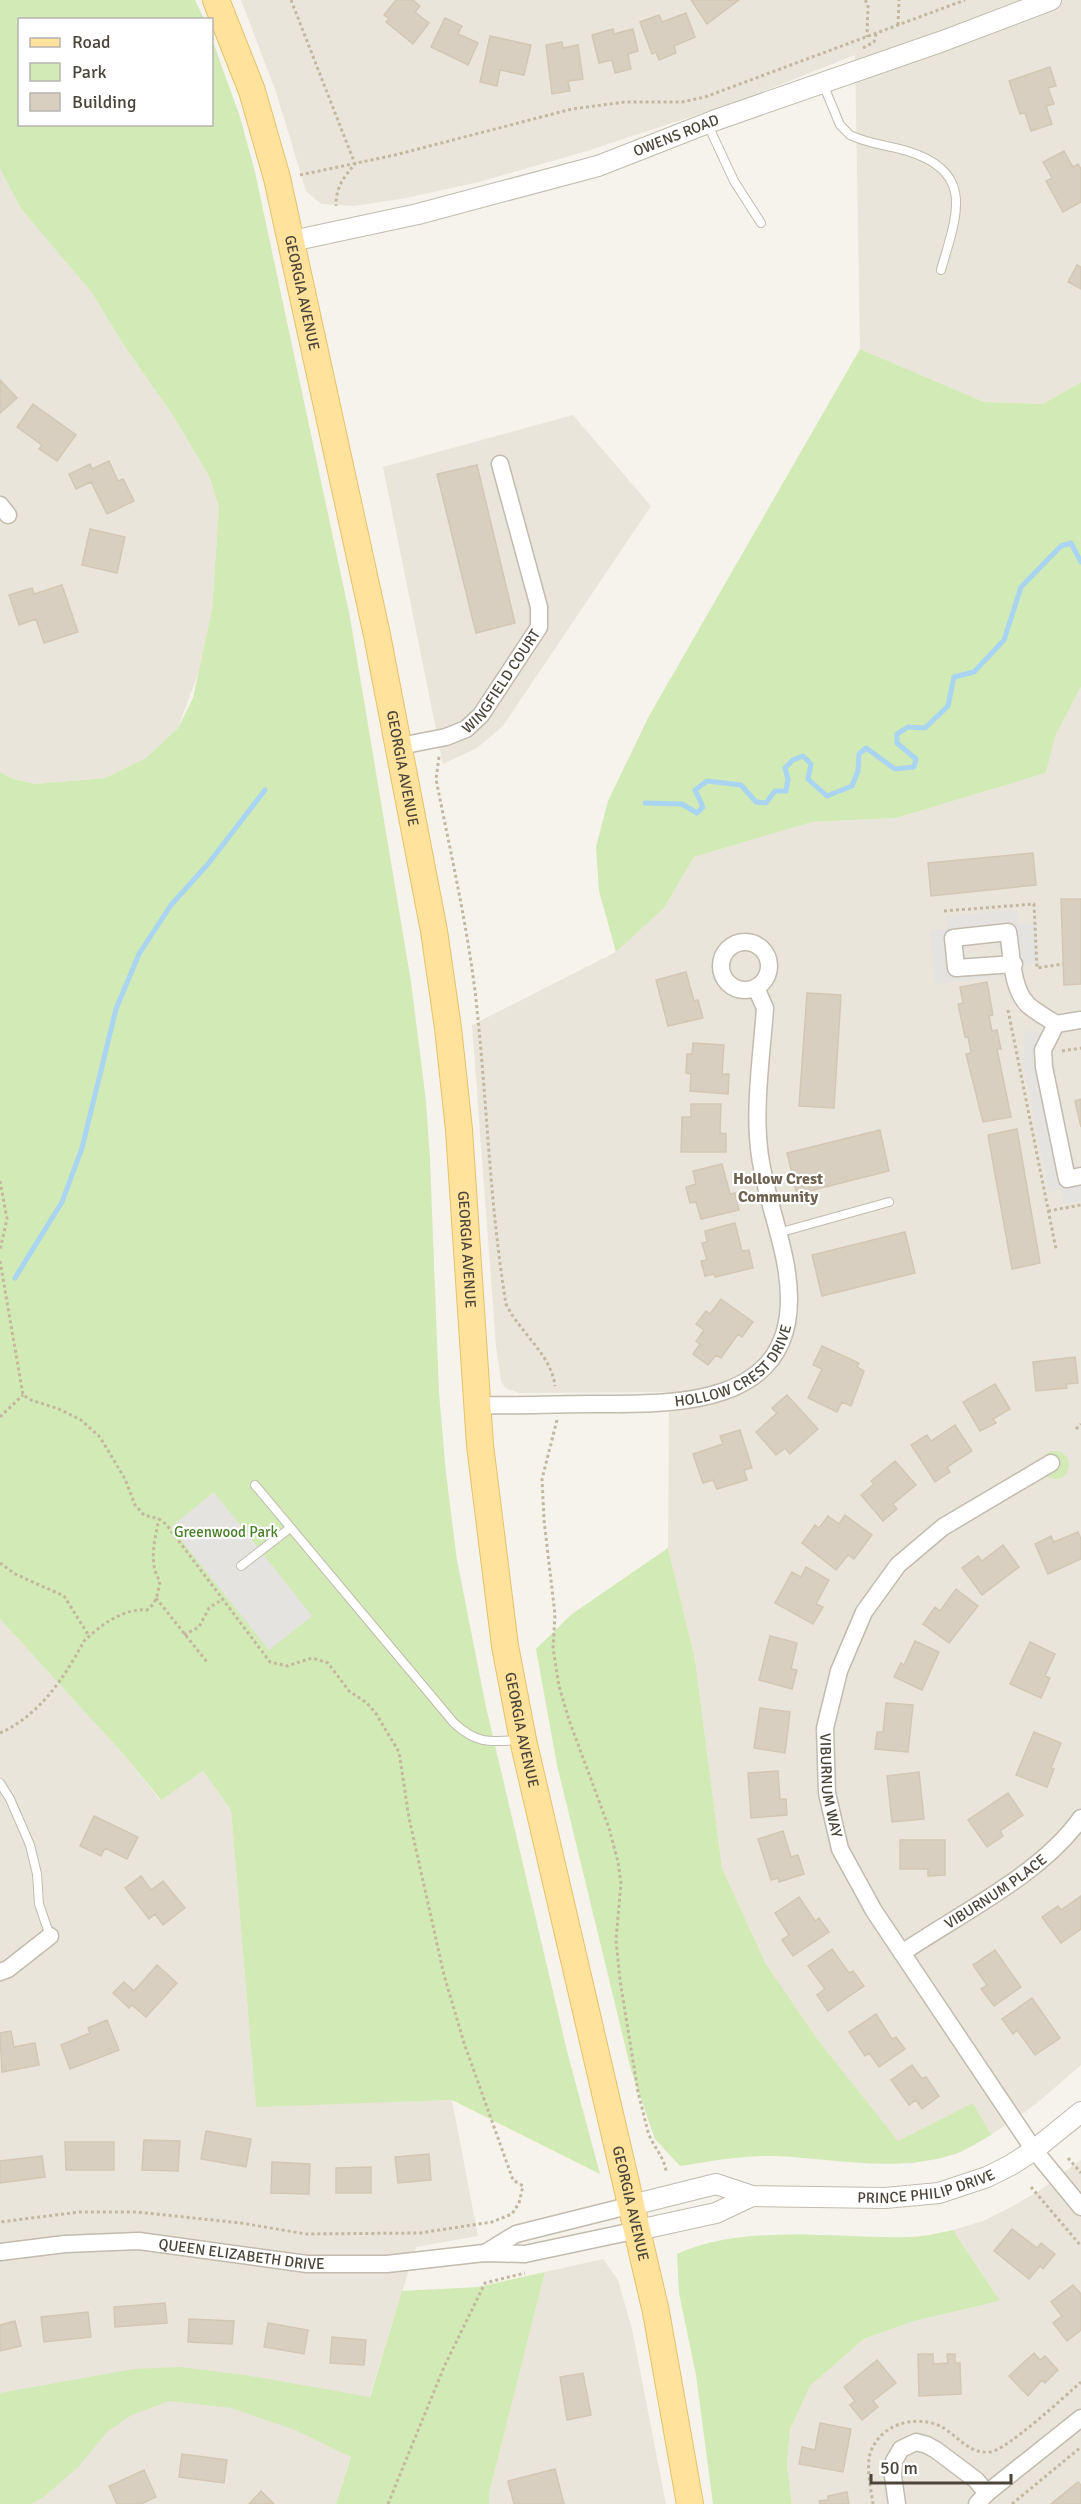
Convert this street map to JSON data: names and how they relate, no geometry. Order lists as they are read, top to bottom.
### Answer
{
  "streets": {
    "main road": ["GEORGIA AVENUE"],
    "street": [
      "OWENS ROAD",
      "WINGFIELD COURT",
      "HOLLOW CREST DRIVE",
      "VIBURNUM WAY",
      "VIBURNUM PLACE",
      "PRINCE PHILIP DRIVE",
      "QUEEN ELIZABETH DRIVE"
    ]
  },
  "crossings": [
    ["OWENS ROAD", "GEORGIA AVENUE"],
    ["GEORGIA AVENUE", "WINGFIELD COURT"],
    ["GEORGIA AVENUE", "HOLLOW CREST DRIVE"],
    ["GEORGIA AVENUE", "PRINCE PHILIP DRIVE"],
    ["GEORGIA AVENUE", "QUEEN ELIZABETH DRIVE"],
    ["VIBURNUM WAY", "VIBURNUM PLACE"],
    ["VIBURNUM WAY", "PRINCE PHILIP DRIVE"],
    ["PRINCE PHILIP DRIVE", "QUEEN ELIZABETH DRIVE"]
  ],
  "districts": ["Hollow Crest Community"],
  "parks": ["Greenwood Park"],
  "legend": ["Road", "Park", "Building"],
  "scale_bar": "50 m"
}
